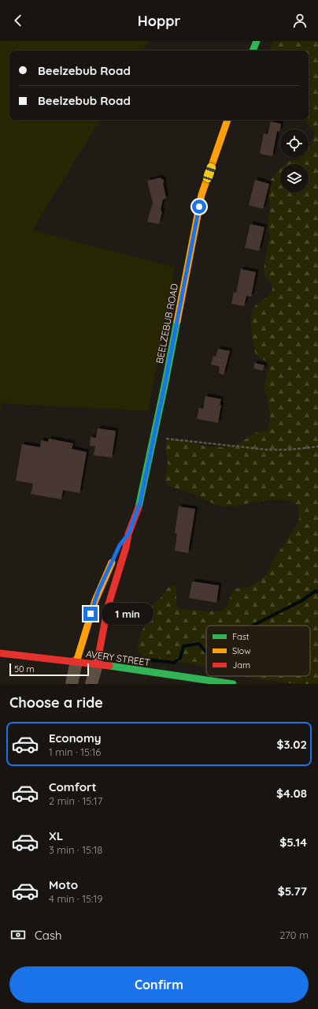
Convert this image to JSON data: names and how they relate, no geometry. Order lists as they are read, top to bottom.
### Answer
{
  "streets": {
    "street": ["BEELZEBUB ROAD", "AVERY STREET"]
  },
  "crossings": [
    ["BEELZEBUB ROAD", "AVERY STREET"]
  ],
  "legend": ["Fast", "Slow", "Jam"],
  "scale_bar": "50 m",
  "page": {
    "header": "Hoppr",
    "banner": ["Beelzebub Road", "Beelzebub Road"],
    "bubble": "1 min",
    "scale": "50 m",
    "heading": "Choose a ride",
    "list": [
      {
        "name": "Economy",
        "note": "1 min · 15:16",
        "value": "$3.02"
      },
      {
        "name": "Comfort",
        "note": "2 min · 15:17",
        "value": "$4.08"
      },
      {
        "name": "XL",
        "note": "3 min · 15:18",
        "value": "$5.14"
      },
      {
        "name": "Moto",
        "note": "4 min · 15:19",
        "value": "$5.77"
      }
    ],
    "pay": ["Cash", "270 m"],
    "buttons": "Confirm"
  }
}
